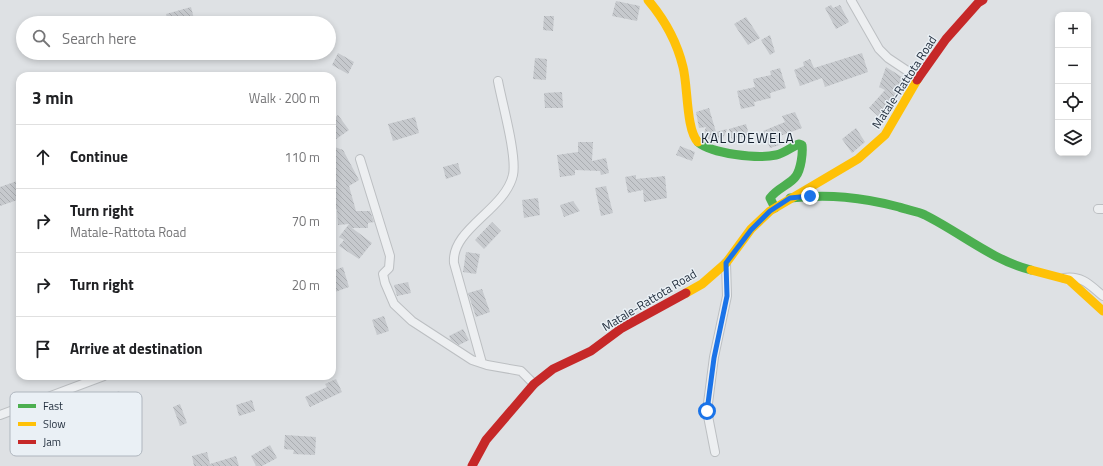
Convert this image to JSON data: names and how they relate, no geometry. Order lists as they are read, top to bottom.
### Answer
{
  "streets": {
    "main road": ["Matale-Rattota Road"]
  },
  "districts": ["KALUDEWELA"],
  "legend": ["Fast", "Slow", "Jam"],
  "page": {
    "map_buttons": ["+", "−"],
    "search": "Search here",
    "heading": ["3 min", "Walk · 200 m"],
    "list": [
      ["Continue", "110 m"],
      ["Turn right", "Matale-Rattota Road", "70 m"],
      ["Turn right", "20 m"],
      "Arrive at destination"
    ]
  }
}
